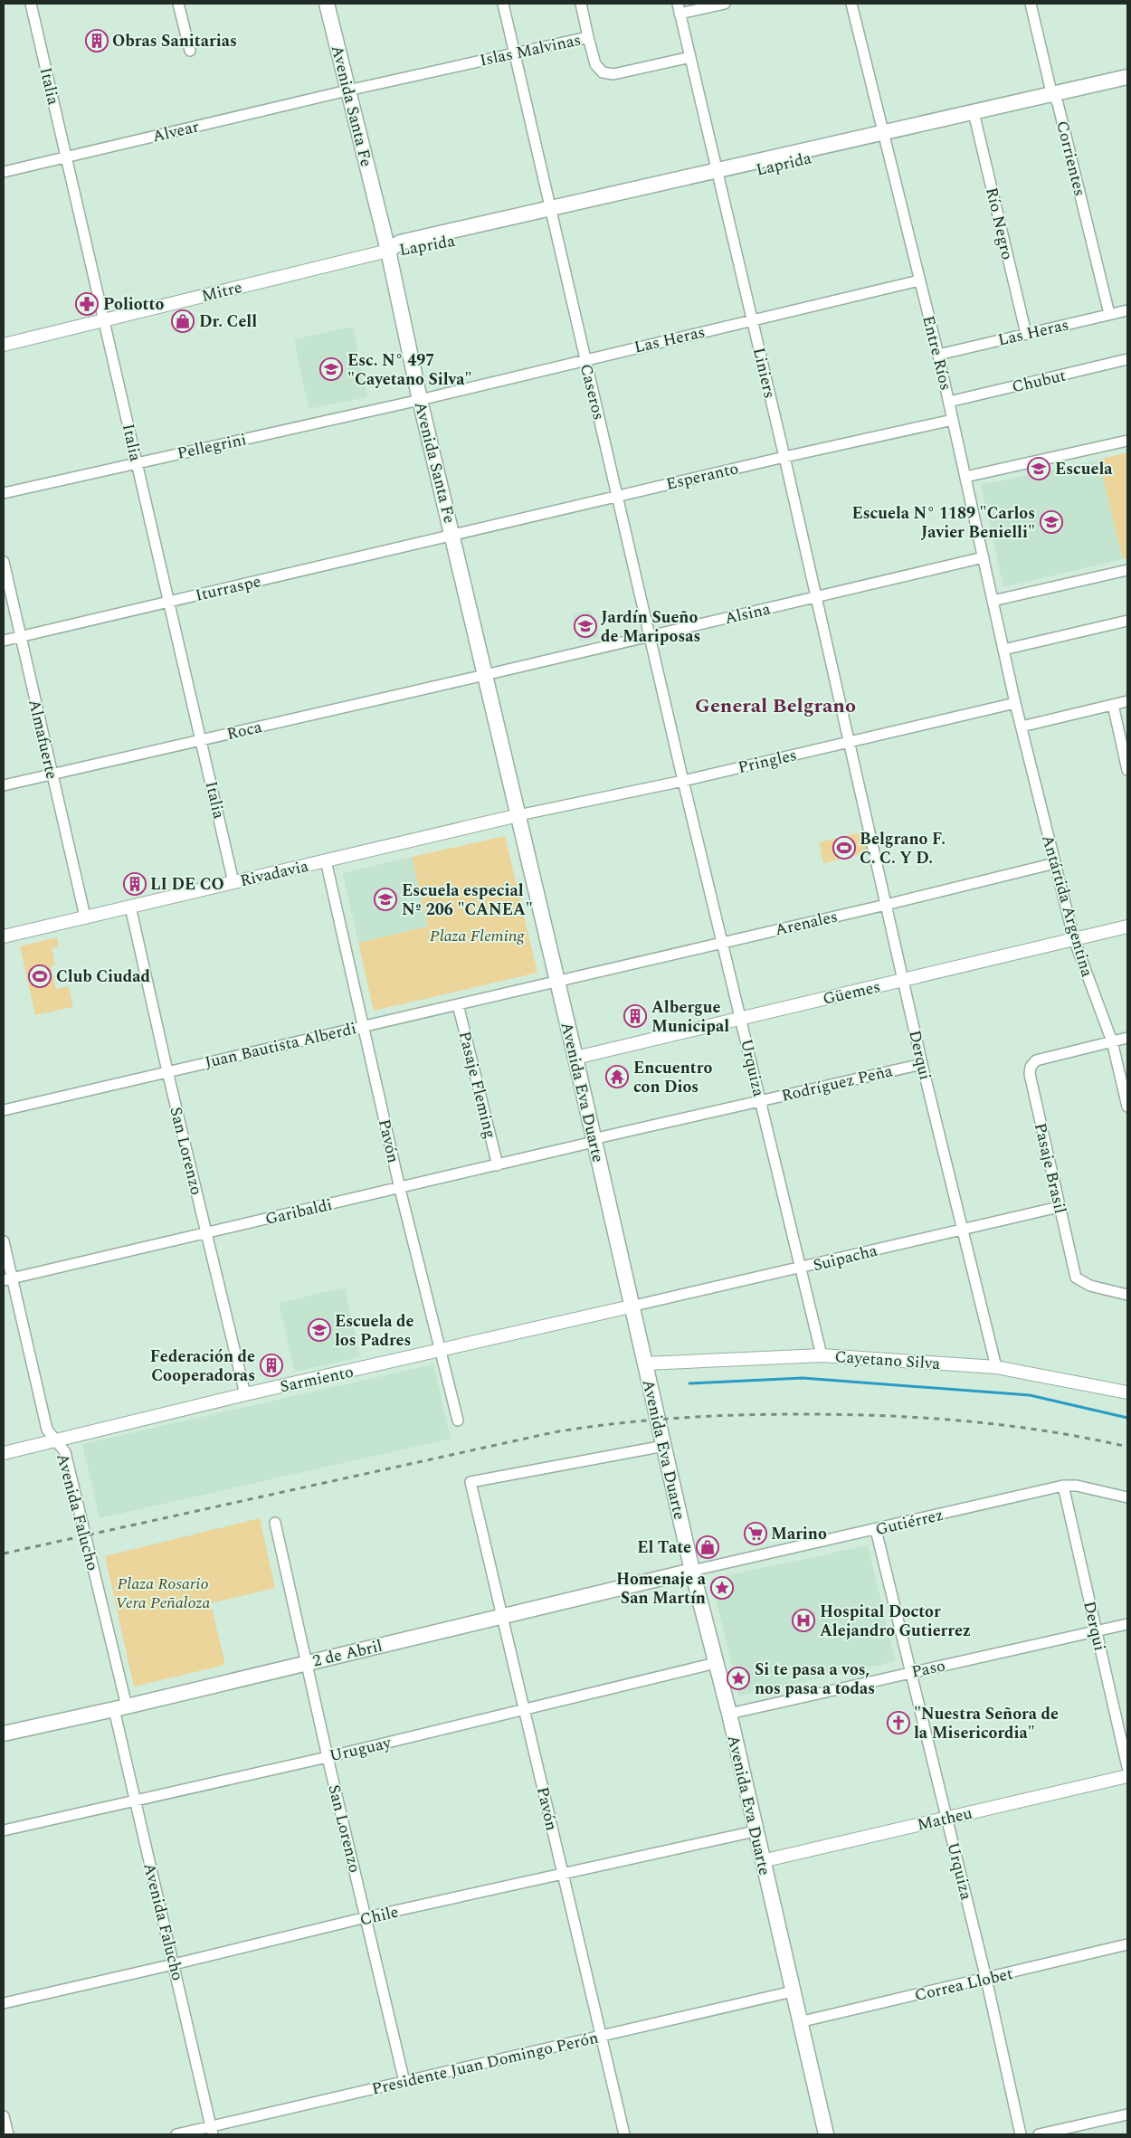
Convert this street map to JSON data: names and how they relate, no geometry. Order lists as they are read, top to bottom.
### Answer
{
  "streets": {
    "main road": [
      "Avenida Santa Fe",
      "Laprida",
      "Avenida Eva Duarte",
      "2 de Abril"
    ],
    "street": [
      "Islas Malvinas",
      "Italia",
      "Alvear",
      "Corrientes",
      "Río Negro",
      "Mitre",
      "Las Heras",
      "Entre Ríos",
      "Liniers",
      "Chubut",
      "Caseros",
      "Pellegrini",
      "Esperanto",
      "Iturraspe",
      "Alsina",
      "Roca",
      "Almafuerte",
      "Pringles",
      "Rivadavia",
      "Antártida Argentina",
      "Arenales",
      "Güemes",
      "Juan Bautista Alberdi",
      "Derqui",
      "Urquiza",
      "Rodríguez Peña",
      "Pasaje Fleming",
      "Pavón",
      "San Lorenzo",
      "Pasaje Brasil",
      "Garibaldi",
      "Suipacha",
      "Cayetano Silva",
      "Sarmiento",
      "Avenida Falucho",
      "Gutiérrez",
      "Paso",
      "Uruguay",
      "Matheu",
      "Chile",
      "Correa Llobet",
      "Presidente Juan Domingo Perón"
    ]
  },
  "crossings": [
    ["Islas Malvinas", "Avenida Santa Fe"],
    ["Islas Malvinas", "Alvear"],
    ["Islas Malvinas", "Liniers"],
    ["Islas Malvinas", "Caseros"],
    ["Italia", "Alvear"],
    ["Italia", "Mitre"],
    ["Italia", "Pellegrini"],
    ["Italia", "Iturraspe"],
    ["Italia", "Roca"],
    ["Italia", "Rivadavia"],
    ["Avenida Santa Fe", "Alvear"],
    ["Avenida Santa Fe", "Laprida"],
    ["Avenida Santa Fe", "Mitre"],
    ["Avenida Santa Fe", "Las Heras"],
    ["Avenida Santa Fe", "Pellegrini"],
    ["Avenida Santa Fe", "Esperanto"],
    ["Avenida Santa Fe", "Iturraspe"],
    ["Avenida Santa Fe", "Alsina"],
    ["Avenida Santa Fe", "Roca"],
    ["Avenida Santa Fe", "Pringles"],
    ["Avenida Santa Fe", "Rivadavia"],
    ["Avenida Santa Fe", "Avenida Eva Duarte"],
    ["Corrientes", "Laprida"],
    ["Corrientes", "Las Heras"],
    ["Laprida", "Río Negro"],
    ["Laprida", "Mitre"],
    ["Laprida", "Entre Ríos"],
    ["Laprida", "Liniers"],
    ["Laprida", "Caseros"],
    ["Río Negro", "Las Heras"],
    ["Las Heras", "Entre Ríos"],
    ["Las Heras", "Liniers"],
    ["Las Heras", "Caseros"],
    ["Las Heras", "Pellegrini"],
    ["Entre Ríos", "Chubut"],
    ["Entre Ríos", "Esperanto"],
    ["Entre Ríos", "Alsina"],
    ["Entre Ríos", "Pringles"],
    ["Entre Ríos", "Antártida Argentina"],
    ["Liniers", "Esperanto"],
    ["Liniers", "Alsina"],
    ["Liniers", "Pringles"],
    ["Liniers", "Derqui"],
    ["Caseros", "Esperanto"],
    ["Caseros", "Alsina"],
    ["Caseros", "Pringles"],
    ["Caseros", "Urquiza"],
    ["Esperanto", "Iturraspe"],
    ["Iturraspe", "Almafuerte"],
    ["Alsina", "Roca"],
    ["Roca", "Almafuerte"],
    ["Almafuerte", "Rivadavia"],
    ["Pringles", "Rivadavia"],
    ["Pringles", "Antártida Argentina"],
    ["Pringles", "Derqui"],
    ["Pringles", "Urquiza"],
    ["Pringles", "Avenida Eva Duarte"],
    ["Rivadavia", "Avenida Eva Duarte"],
    ["Rivadavia", "Pavón"],
    ["Rivadavia", "San Lorenzo"],
    ["Antártida Argentina", "Arenales"],
    ["Antártida Argentina", "Güemes"],
    ["Antártida Argentina", "Pasaje Brasil"],
    ["Arenales", "Juan Bautista Alberdi"],
    ["Arenales", "Derqui"],
    ["Arenales", "Urquiza"],
    ["Arenales", "Avenida Eva Duarte"],
    ["Güemes", "Derqui"],
    ["Güemes", "Urquiza"],
    ["Güemes", "Avenida Eva Duarte"],
    ["Juan Bautista Alberdi", "Pasaje Fleming"],
    ["Juan Bautista Alberdi", "Avenida Eva Duarte"],
    ["Juan Bautista Alberdi", "Pavón"],
    ["Juan Bautista Alberdi", "San Lorenzo"],
    ["Derqui", "Rodríguez Peña"],
    ["Derqui", "Suipacha"],
    ["Derqui", "Cayetano Silva"],
    ["Derqui", "Gutiérrez"],
    ["Derqui", "Paso"],
    ["Urquiza", "Rodríguez Peña"],
    ["Urquiza", "Suipacha"],
    ["Urquiza", "Cayetano Silva"],
    ["Urquiza", "Gutiérrez"],
    ["Urquiza", "Paso"],
    ["Urquiza", "Matheu"],
    ["Urquiza", "Correa Llobet"],
    ["Rodríguez Peña", "Avenida Eva Duarte"],
    ["Rodríguez Peña", "Garibaldi"],
    ["Pasaje Fleming", "Garibaldi"],
    ["Avenida Eva Duarte", "Pavón"],
    ["Avenida Eva Duarte", "Garibaldi"],
    ["Avenida Eva Duarte", "Suipacha"],
    ["Avenida Eva Duarte", "Cayetano Silva"],
    ["Avenida Eva Duarte", "Sarmiento"],
    ["Avenida Eva Duarte", "Gutiérrez"],
    ["Avenida Eva Duarte", "2 de Abril"],
    ["Avenida Eva Duarte", "Paso"],
    ["Avenida Eva Duarte", "Uruguay"],
    ["Avenida Eva Duarte", "Matheu"],
    ["Avenida Eva Duarte", "Chile"],
    ["Avenida Eva Duarte", "Correa Llobet"],
    ["Avenida Eva Duarte", "Presidente Juan Domingo Perón"],
    ["Pavón", "Garibaldi"],
    ["Pavón", "Sarmiento"],
    ["Pavón", "2 de Abril"],
    ["Pavón", "Uruguay"],
    ["Pavón", "Chile"],
    ["Pavón", "Presidente Juan Domingo Perón"],
    ["San Lorenzo", "Garibaldi"],
    ["San Lorenzo", "Sarmiento"],
    ["San Lorenzo", "2 de Abril"],
    ["San Lorenzo", "Uruguay"],
    ["San Lorenzo", "Chile"],
    ["San Lorenzo", "Presidente Juan Domingo Perón"],
    ["Pasaje Brasil", "Suipacha"],
    ["Garibaldi", "Avenida Falucho"],
    ["Suipacha", "Sarmiento"],
    ["Sarmiento", "Avenida Falucho"],
    ["Avenida Falucho", "2 de Abril"],
    ["Avenida Falucho", "Uruguay"],
    ["Avenida Falucho", "Chile"],
    ["Avenida Falucho", "Presidente Juan Domingo Perón"],
    ["Gutiérrez", "2 de Abril"]
  ],
  "districts": ["General Belgrano"],
  "parks": ["Plaza Fleming", "Plaza Rosario Vera Peñaloza"],
  "places": {
    "building": [
      "Obras Sanitarias",
      "LI DE CO",
      "Albergue Municipal",
      "Federación de Cooperadoras"
    ],
    "pharmacy": ["Poliotto"],
    "shop": ["Dr. Cell", "El Tate"],
    "school or university": [
      "Esc. N° 497 \"Cayetano Silva\"",
      "Escuela",
      "Escuela N° 1189 \"Carlos Javier Benielli\"",
      "Jardín Sueño de Mariposas",
      "Escuela especial Nº 206 \"CANEA\"",
      "Escuela de los Padres"
    ],
    "sports": ["Belgrano F. C. C. Y D.", "Club Ciudad"],
    "temple": ["Encuentro con Dios"],
    "supermarket": ["Marino"],
    "place": ["Homenaje a San Martín", "Si te pasa a vos, nos pasa a todas"],
    "hospital": ["Hospital Doctor Alejandro Gutierrez"],
    "church": ["\"Nuestra Señora de la Misericordia\""]
  }
}
